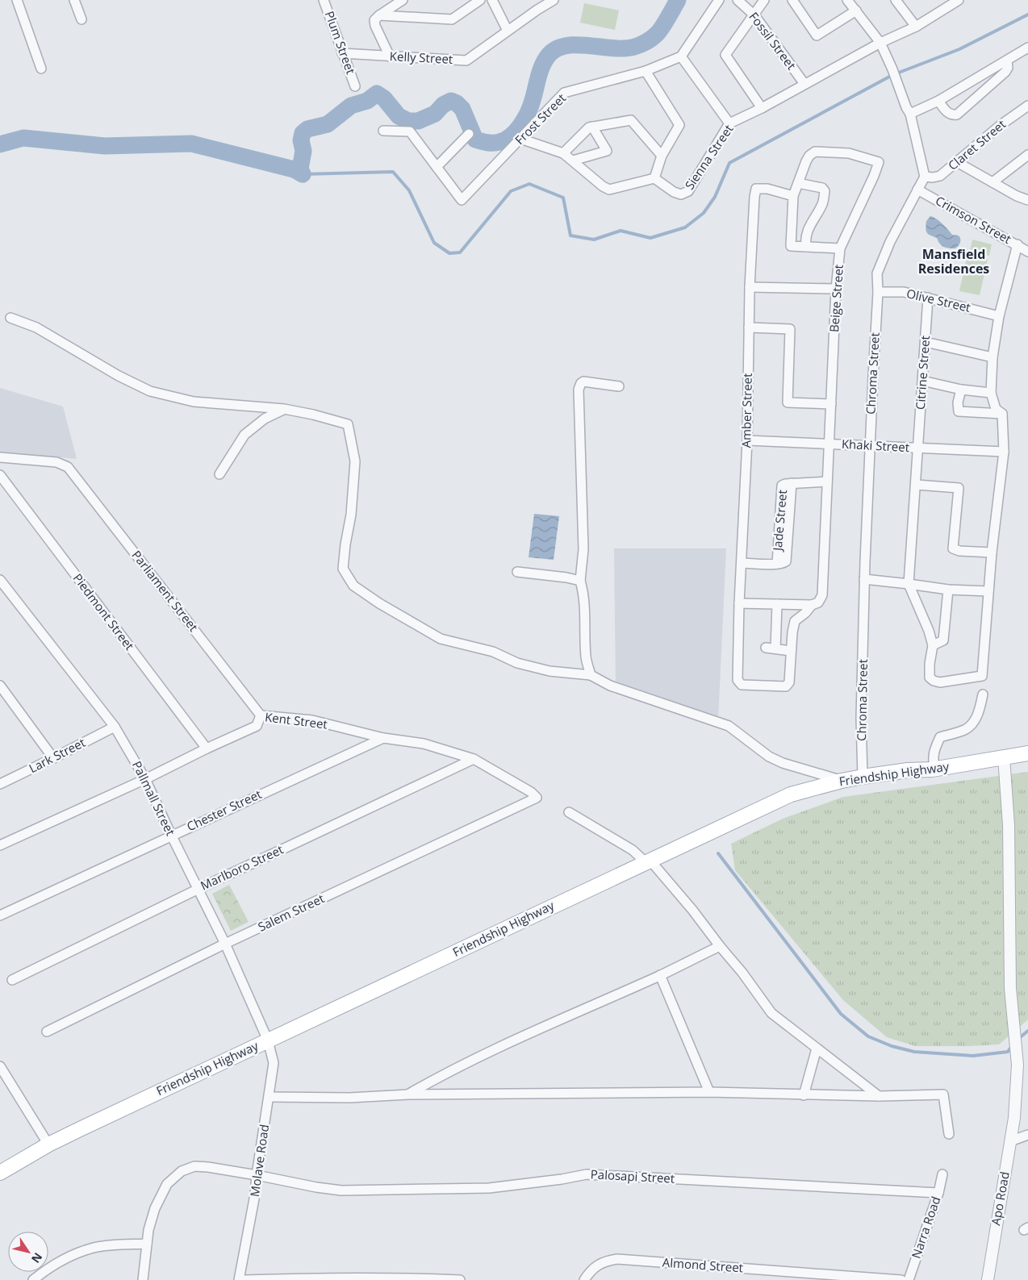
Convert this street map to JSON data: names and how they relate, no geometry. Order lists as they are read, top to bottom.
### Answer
{
  "streets": {
    "main road": ["Friendship Highway"],
    "street": [
      "Fossil Street",
      "Plum Street",
      "Kelly Street",
      "Frost Street",
      "Claret Street",
      "Sienna Street",
      "Crimson Street",
      "Beige Street",
      "Olive Street",
      "Citrine Street",
      "Chroma Street",
      "Amber Street",
      "Khaki Street",
      "Jade Street",
      "Parliament Street",
      "Piedmont Street",
      "Kent Street",
      "Lark Street",
      "Pallmall Street",
      "Chester Street",
      "Marlboro Street",
      "Salem Street",
      "Molave Road",
      "Palosapi Street",
      "Apo Road",
      "Narra Road",
      "Almond Street"
    ]
  },
  "crossings": [
    ["Fossil Street", "Sienna Street"],
    ["Plum Street", "Kelly Street"],
    ["Claret Street", "Chroma Street"],
    ["Crimson Street", "Chroma Street"],
    ["Beige Street", "Khaki Street"],
    ["Olive Street", "Citrine Street"],
    ["Olive Street", "Chroma Street"],
    ["Citrine Street", "Khaki Street"],
    ["Chroma Street", "Khaki Street"],
    ["Chroma Street", "Friendship Highway"],
    ["Amber Street", "Khaki Street"],
    ["Amber Street", "Jade Street"],
    ["Parliament Street", "Kent Street"],
    ["Piedmont Street", "Kent Street"],
    ["Kent Street", "Pallmall Street"],
    ["Kent Street", "Chester Street"],
    ["Kent Street", "Marlboro Street"],
    ["Kent Street", "Salem Street"],
    ["Lark Street", "Pallmall Street"],
    ["Friendship Highway", "Pallmall Street"],
    ["Friendship Highway", "Molave Road"],
    ["Friendship Highway", "Apo Road"],
    ["Pallmall Street", "Chester Street"],
    ["Pallmall Street", "Marlboro Street"],
    ["Pallmall Street", "Salem Street"],
    ["Pallmall Street", "Molave Road"],
    ["Molave Road", "Palosapi Street"],
    ["Palosapi Street", "Narra Road"]
  ],
  "districts": ["Mansfield Residences"],
  "north": "bottom right"
}
